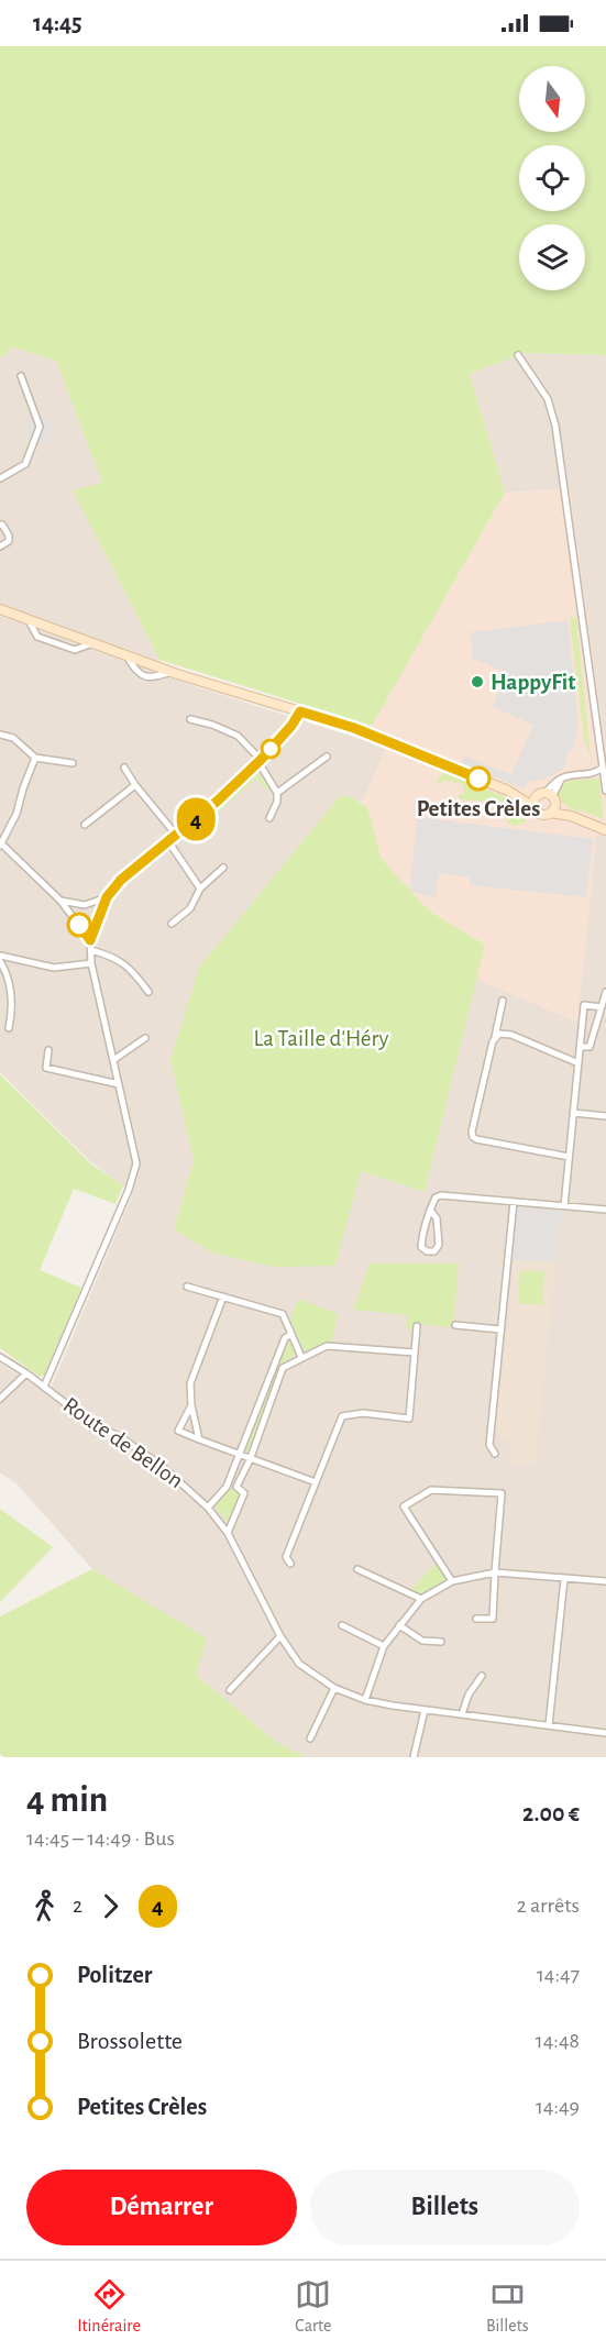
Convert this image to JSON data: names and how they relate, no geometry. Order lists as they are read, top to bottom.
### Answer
{
  "streets": {
    "street": ["Route de Bellon"]
  },
  "parks": ["La Taille d'Héry"],
  "places": ["HappyFit", "Petites Crèles"],
  "lines": ["bus line 4"],
  "north": "bottom",
  "page": {
    "status": "14:45",
    "on_map": "4",
    "heading": ["4 min", "14:45 – 14:49 · Bus", "2.00 €"],
    "legs": ["2", "4", "2 arrêts"],
    "list": [
      {
        "name": "Politzer",
        "value": "14:47"
      },
      {
        "name": "Brossolette",
        "value": "14:48"
      },
      {
        "name": "Petites Crèles",
        "value": "14:49"
      }
    ],
    "buttons": ["Démarrer", "Billets"],
    "tabs": ["Itinéraire", "Carte", "Billets"]
  }
}
